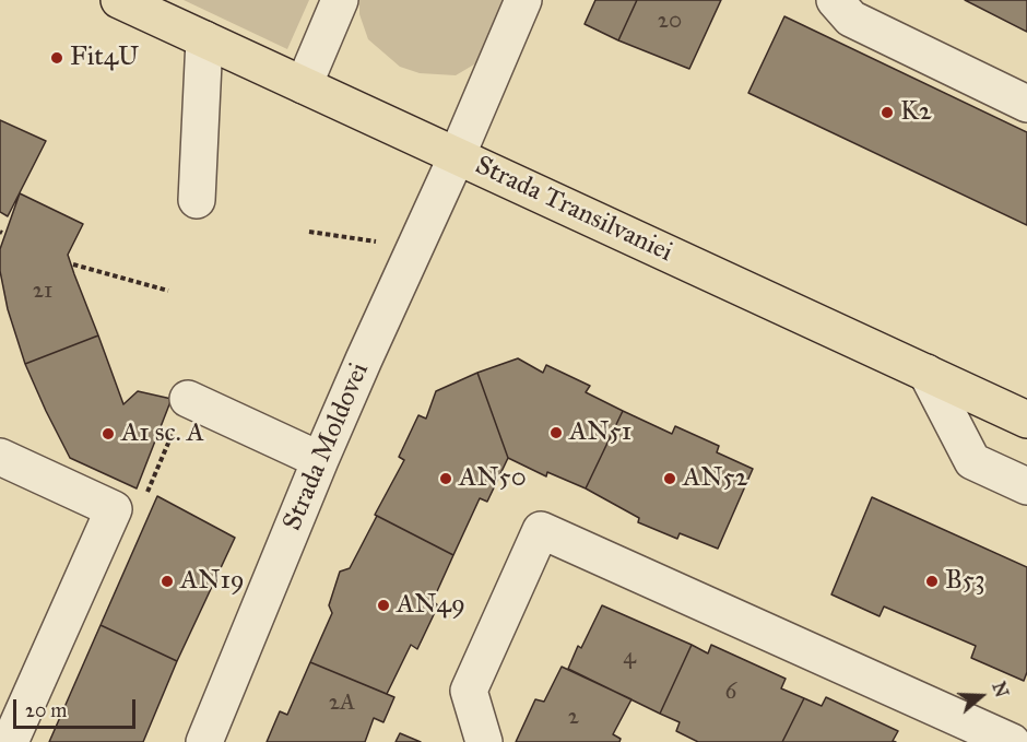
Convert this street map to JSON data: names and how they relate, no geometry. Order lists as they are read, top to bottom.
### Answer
{
  "streets": {
    "main road": ["Strada Transilvaniei"],
    "street": ["Strada Moldovei"]
  },
  "crossings": [
    ["Strada Transilvaniei", "Strada Moldovei"]
  ],
  "places": [
    "Fit4U",
    "K2",
    "AN51",
    "A1 sc. A",
    "AN50",
    "AN52",
    "AN19",
    "B53",
    "AN49"
  ],
  "house_numbers": [
    "20",
    "21",
    "4",
    "6",
    "2A",
    "2"
  ],
  "scale_bar": "20 m",
  "north": "right"
}
